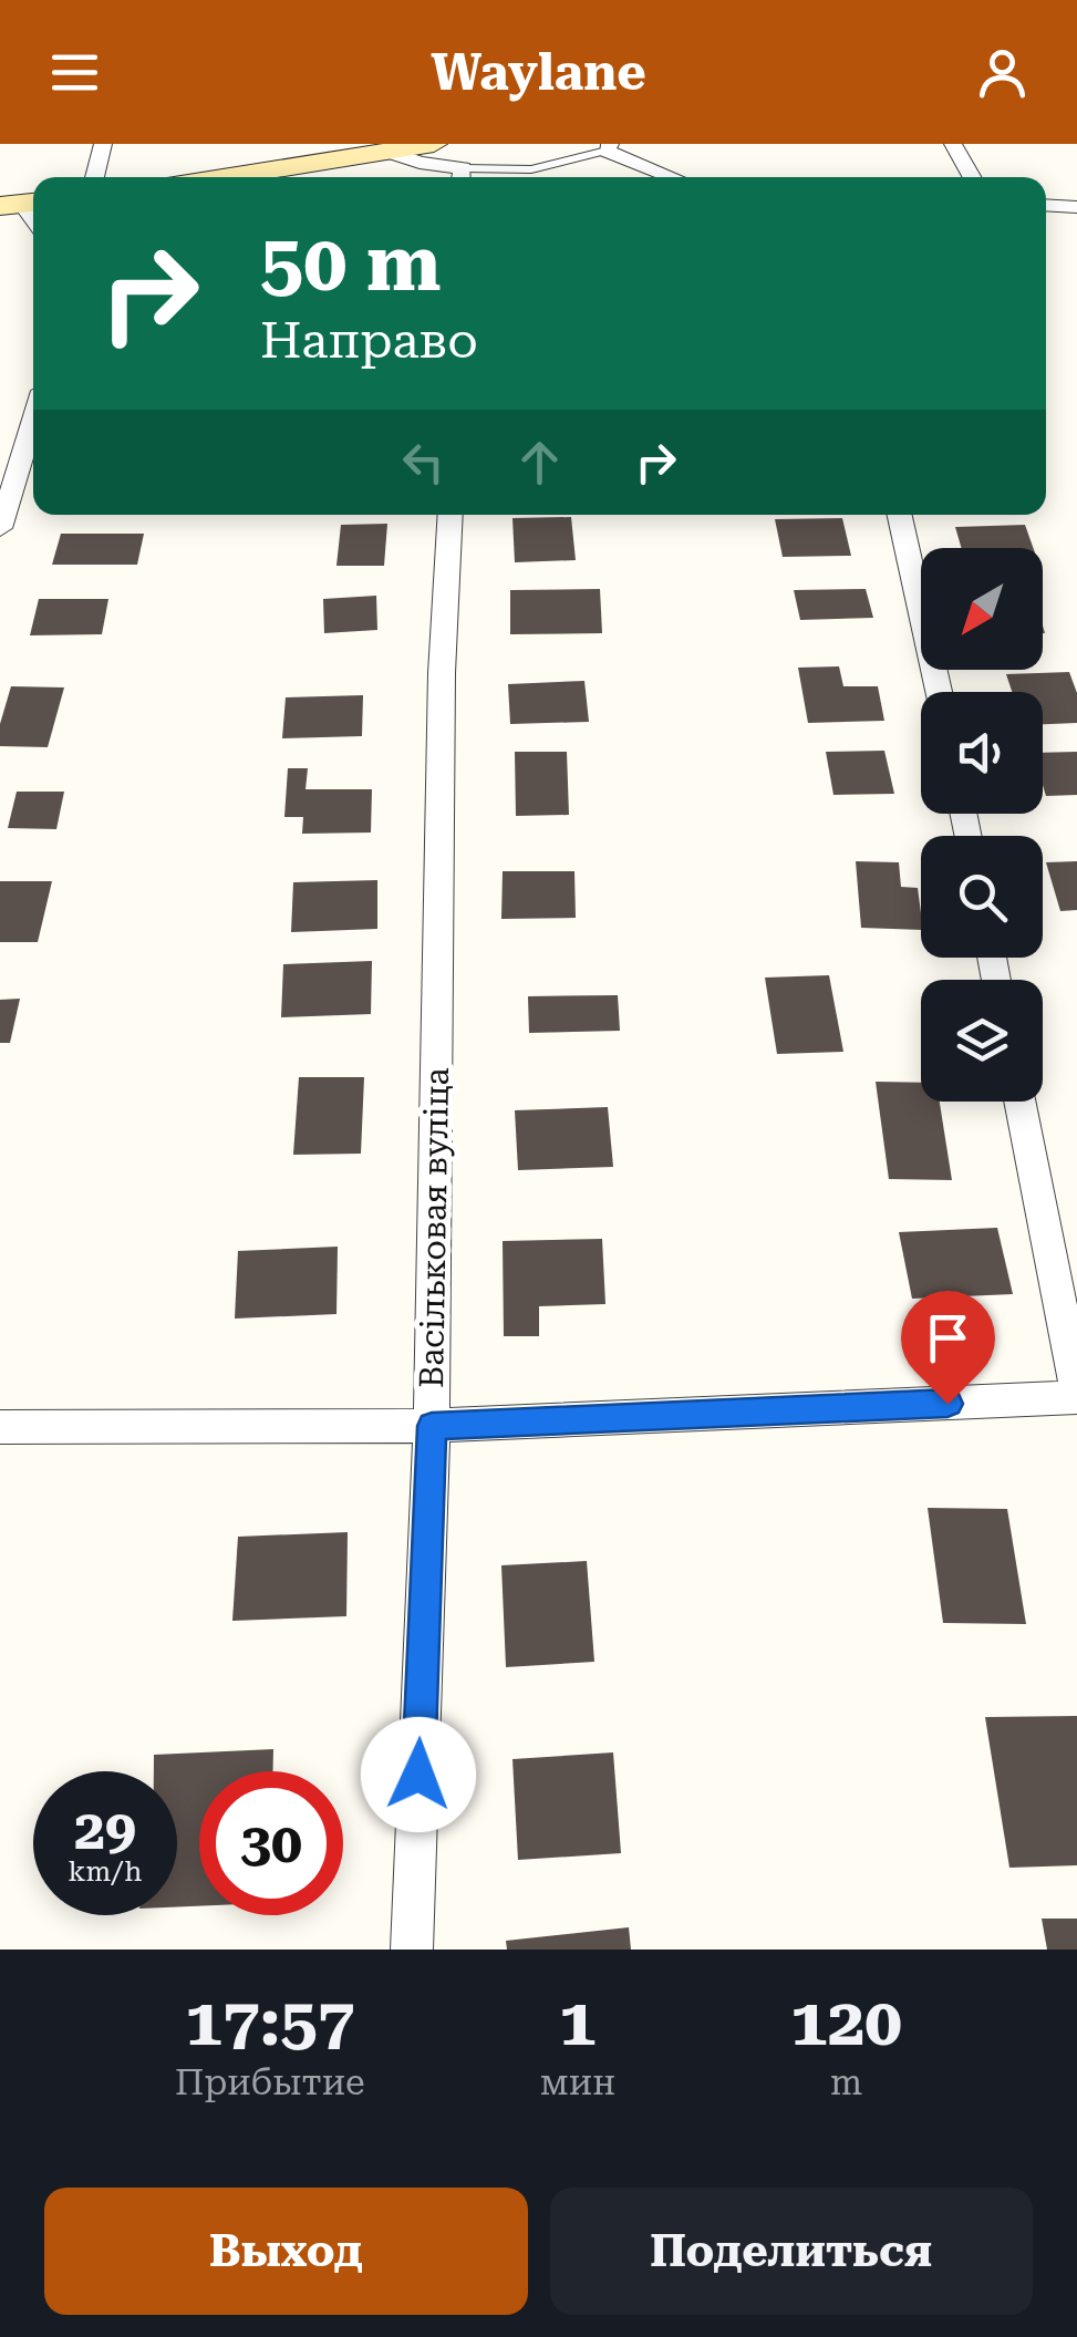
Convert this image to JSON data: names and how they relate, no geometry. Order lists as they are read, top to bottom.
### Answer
{
  "streets": {
    "street": ["Васільковая вуліца"]
  },
  "north": "bottom left",
  "page": {
    "header": "Waylane",
    "turn": ["50 m", "Направо"],
    "speed": "29 km/h",
    "limit": "30",
    "eta": [
      "17:57",
      "Прибытие",
      "1",
      "мин",
      "120",
      "m"
    ],
    "buttons": ["Выход", "Поделиться"]
  }
}
